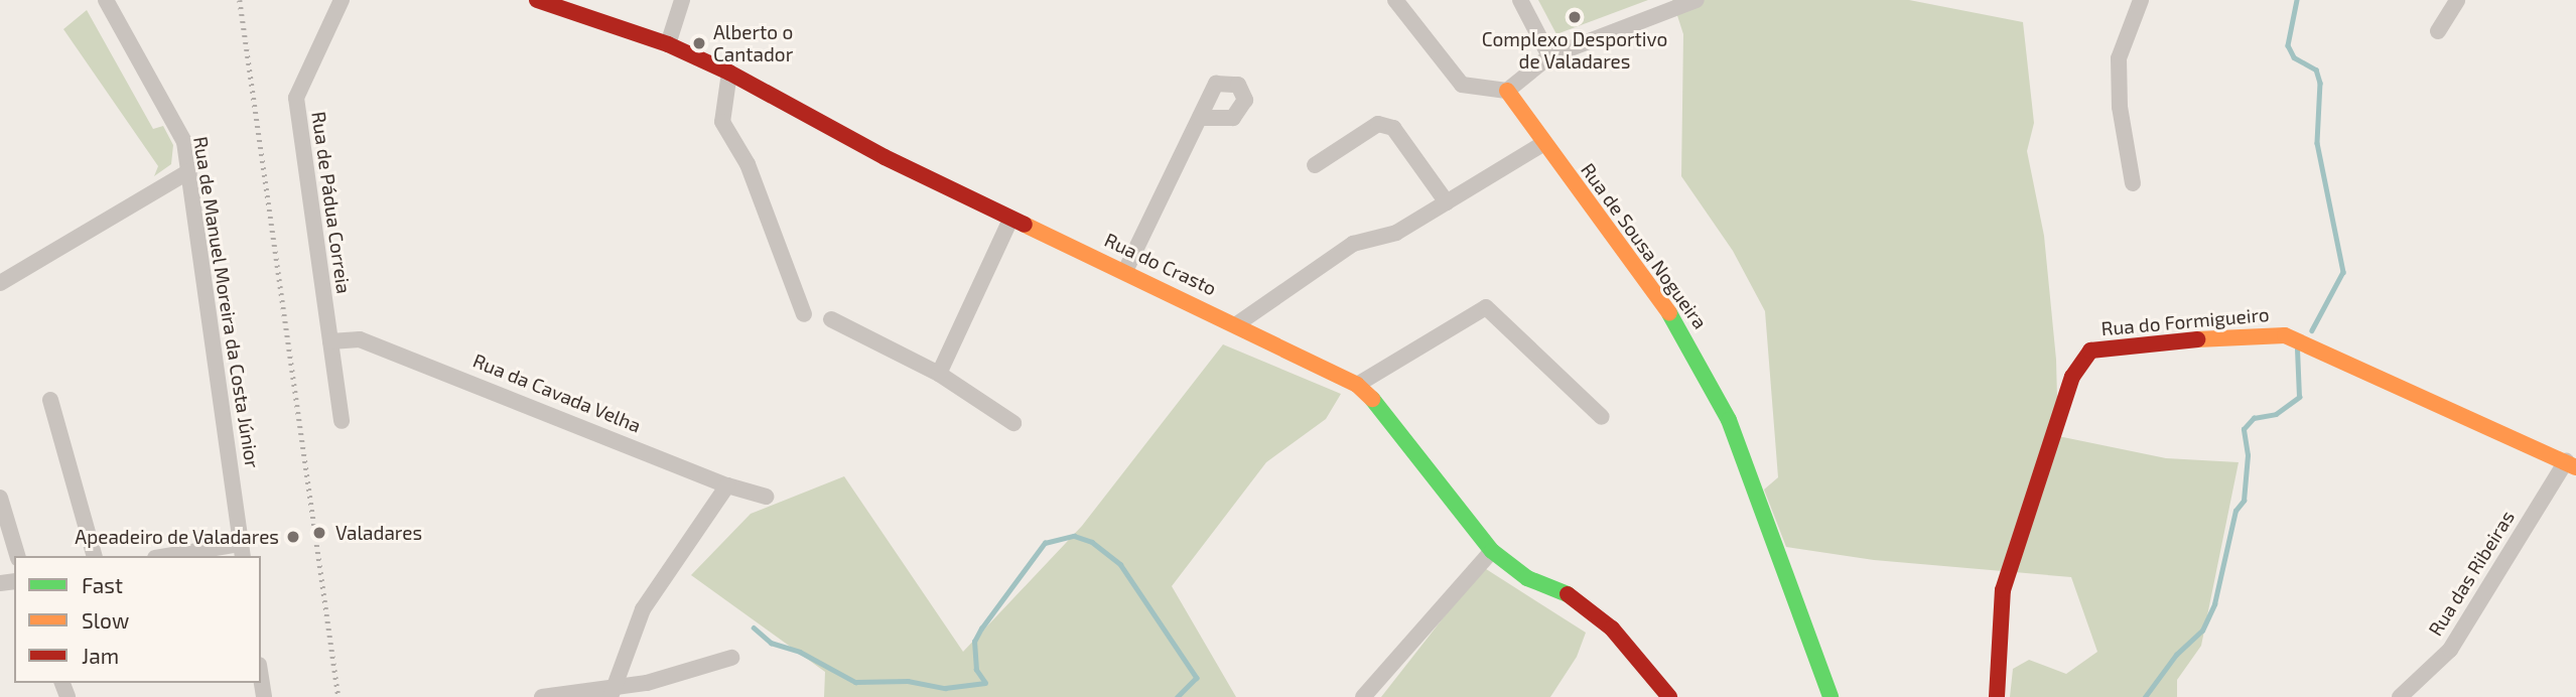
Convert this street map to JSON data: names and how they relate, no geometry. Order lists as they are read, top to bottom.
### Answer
{
  "streets": {
    "street": [
      "Rua de Pádua Correia",
      "Rua de Sousa Nogueira",
      "Rua do Crasto",
      "Rua de Manuel Moreira da Costa Júnior",
      "Rua do Formigueiro",
      "Rua da Cavada Velha",
      "Rua das Ribeiras"
    ]
  },
  "crossings": [
    ["Rua de Pádua Correia", "Rua da Cavada Velha"],
    ["Rua do Formigueiro", "Rua das Ribeiras"]
  ],
  "places": [
    "Complexo Desportivo de Valadares",
    "Alberto o Cantador",
    "Valadares",
    "Apeadeiro de Valadares"
  ],
  "legend": ["Fast", "Slow", "Jam"]
}
